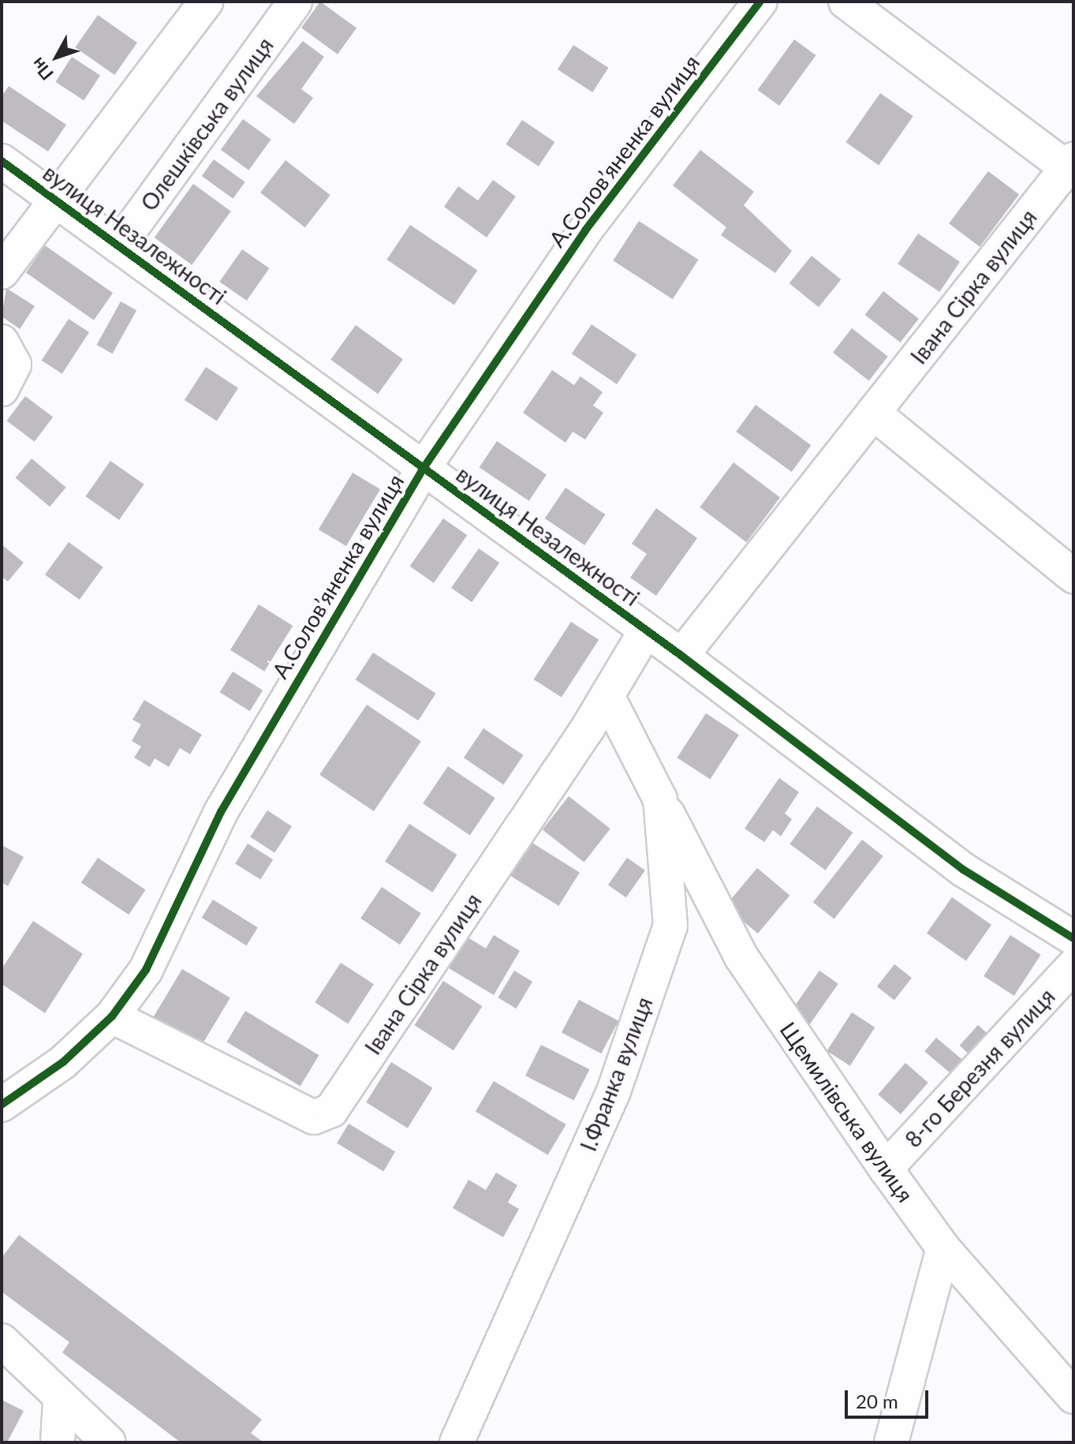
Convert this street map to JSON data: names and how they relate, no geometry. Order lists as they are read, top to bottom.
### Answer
{
  "streets": {
    "street": [
      "Олешківська вулиця",
      "А.Солов’яненка вулиця",
      "вулиця Незалежності",
      "Івана Сірка вулиця",
      "8-го Березня вулиця",
      "І.Франка вулиця",
      "Щемилівська вулиця"
    ]
  },
  "crossings": [
    ["Олешківська вулиця", "вулиця Незалежності"],
    ["А.Солов’яненка вулиця", "вулиця Незалежності"],
    ["А.Солов’яненка вулиця", "Івана Сірка вулиця"],
    ["вулиця Незалежності", "Івана Сірка вулиця"],
    ["Івана Сірка вулиця", "І.Франка вулиця"],
    ["8-го Березня вулиця", "Щемилівська вулиця"],
    ["І.Франка вулиця", "Щемилівська вулиця"]
  ],
  "scale_bar": "20 m",
  "north": "bottom left"
}
